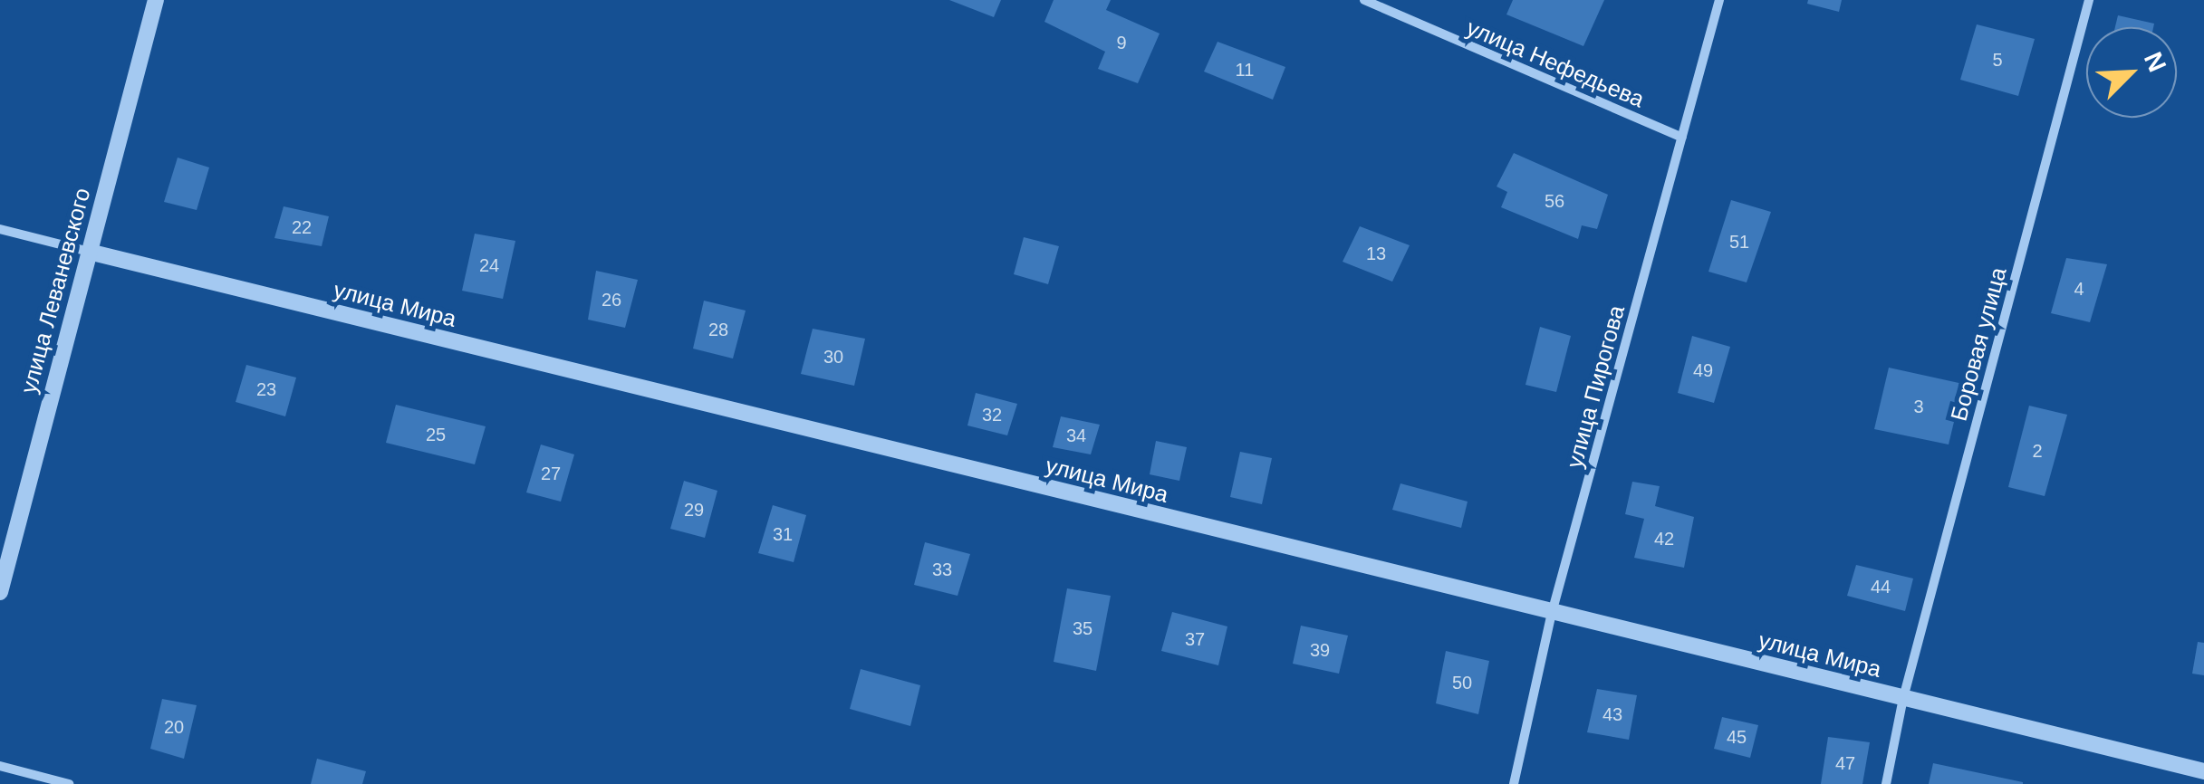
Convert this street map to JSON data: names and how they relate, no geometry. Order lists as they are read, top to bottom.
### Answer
{
  "streets": {
    "street": [
      "улица Нефедьева",
      "улица Леваневского",
      "улица Мира",
      "Боровая улица",
      "улица Пирогова"
    ]
  },
  "crossings": [
    ["улица Нефедьева", "улица Пирогова"],
    ["улица Леваневского", "улица Мира"],
    ["улица Мира", "Боровая улица"],
    ["улица Мира", "улица Пирогова"]
  ],
  "house_numbers": [
    "9",
    "5",
    "11",
    "56",
    "22",
    "51",
    "13",
    "24",
    "4",
    "26",
    "28",
    "30",
    "49",
    "23",
    "3",
    "32",
    "25",
    "34",
    "2",
    "27",
    "29",
    "31",
    "42",
    "33",
    "44",
    "35",
    "37",
    "39",
    "50",
    "43",
    "20",
    "45",
    "47"
  ],
  "north": "top right"
}
